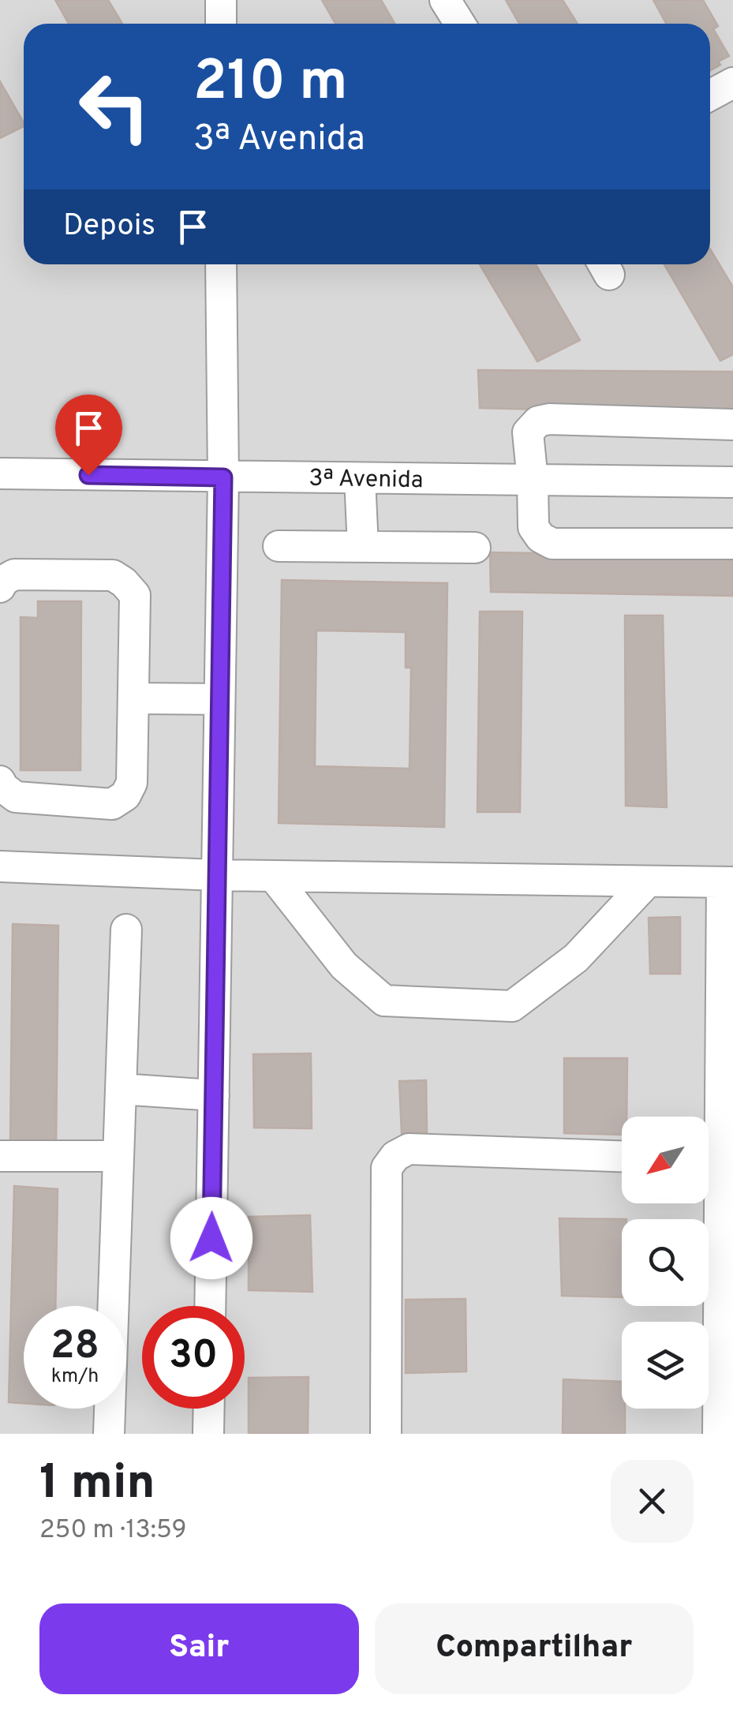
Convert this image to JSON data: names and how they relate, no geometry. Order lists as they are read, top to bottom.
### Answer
{
  "streets": {
    "street": ["3ª Avenida"]
  },
  "north": "bottom left",
  "page": {
    "turn": ["210 m", "3ª Avenida"],
    "then": "Depois",
    "speed": "28 km/h",
    "limit": "30",
    "heading": ["1 min", "250 m · 13:59"],
    "buttons": ["Sair", "Compartilhar"]
  }
}
